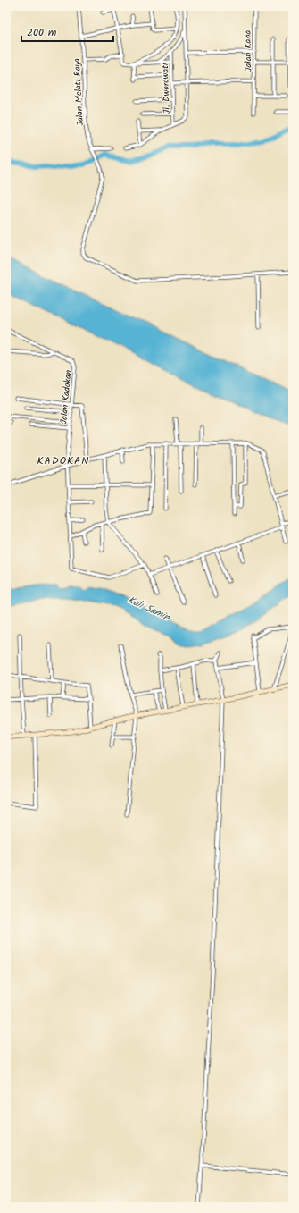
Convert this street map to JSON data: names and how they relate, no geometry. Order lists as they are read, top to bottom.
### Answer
{
  "streets": {
    "street": [
      "Jalan Kana",
      "Jl. Dworowati",
      "Jalan Melati Raya",
      "Jalan Kadokan"
    ]
  },
  "districts": ["KADOKAN"],
  "water": ["Kali Samin"],
  "scale_bar": "200 m"
}
